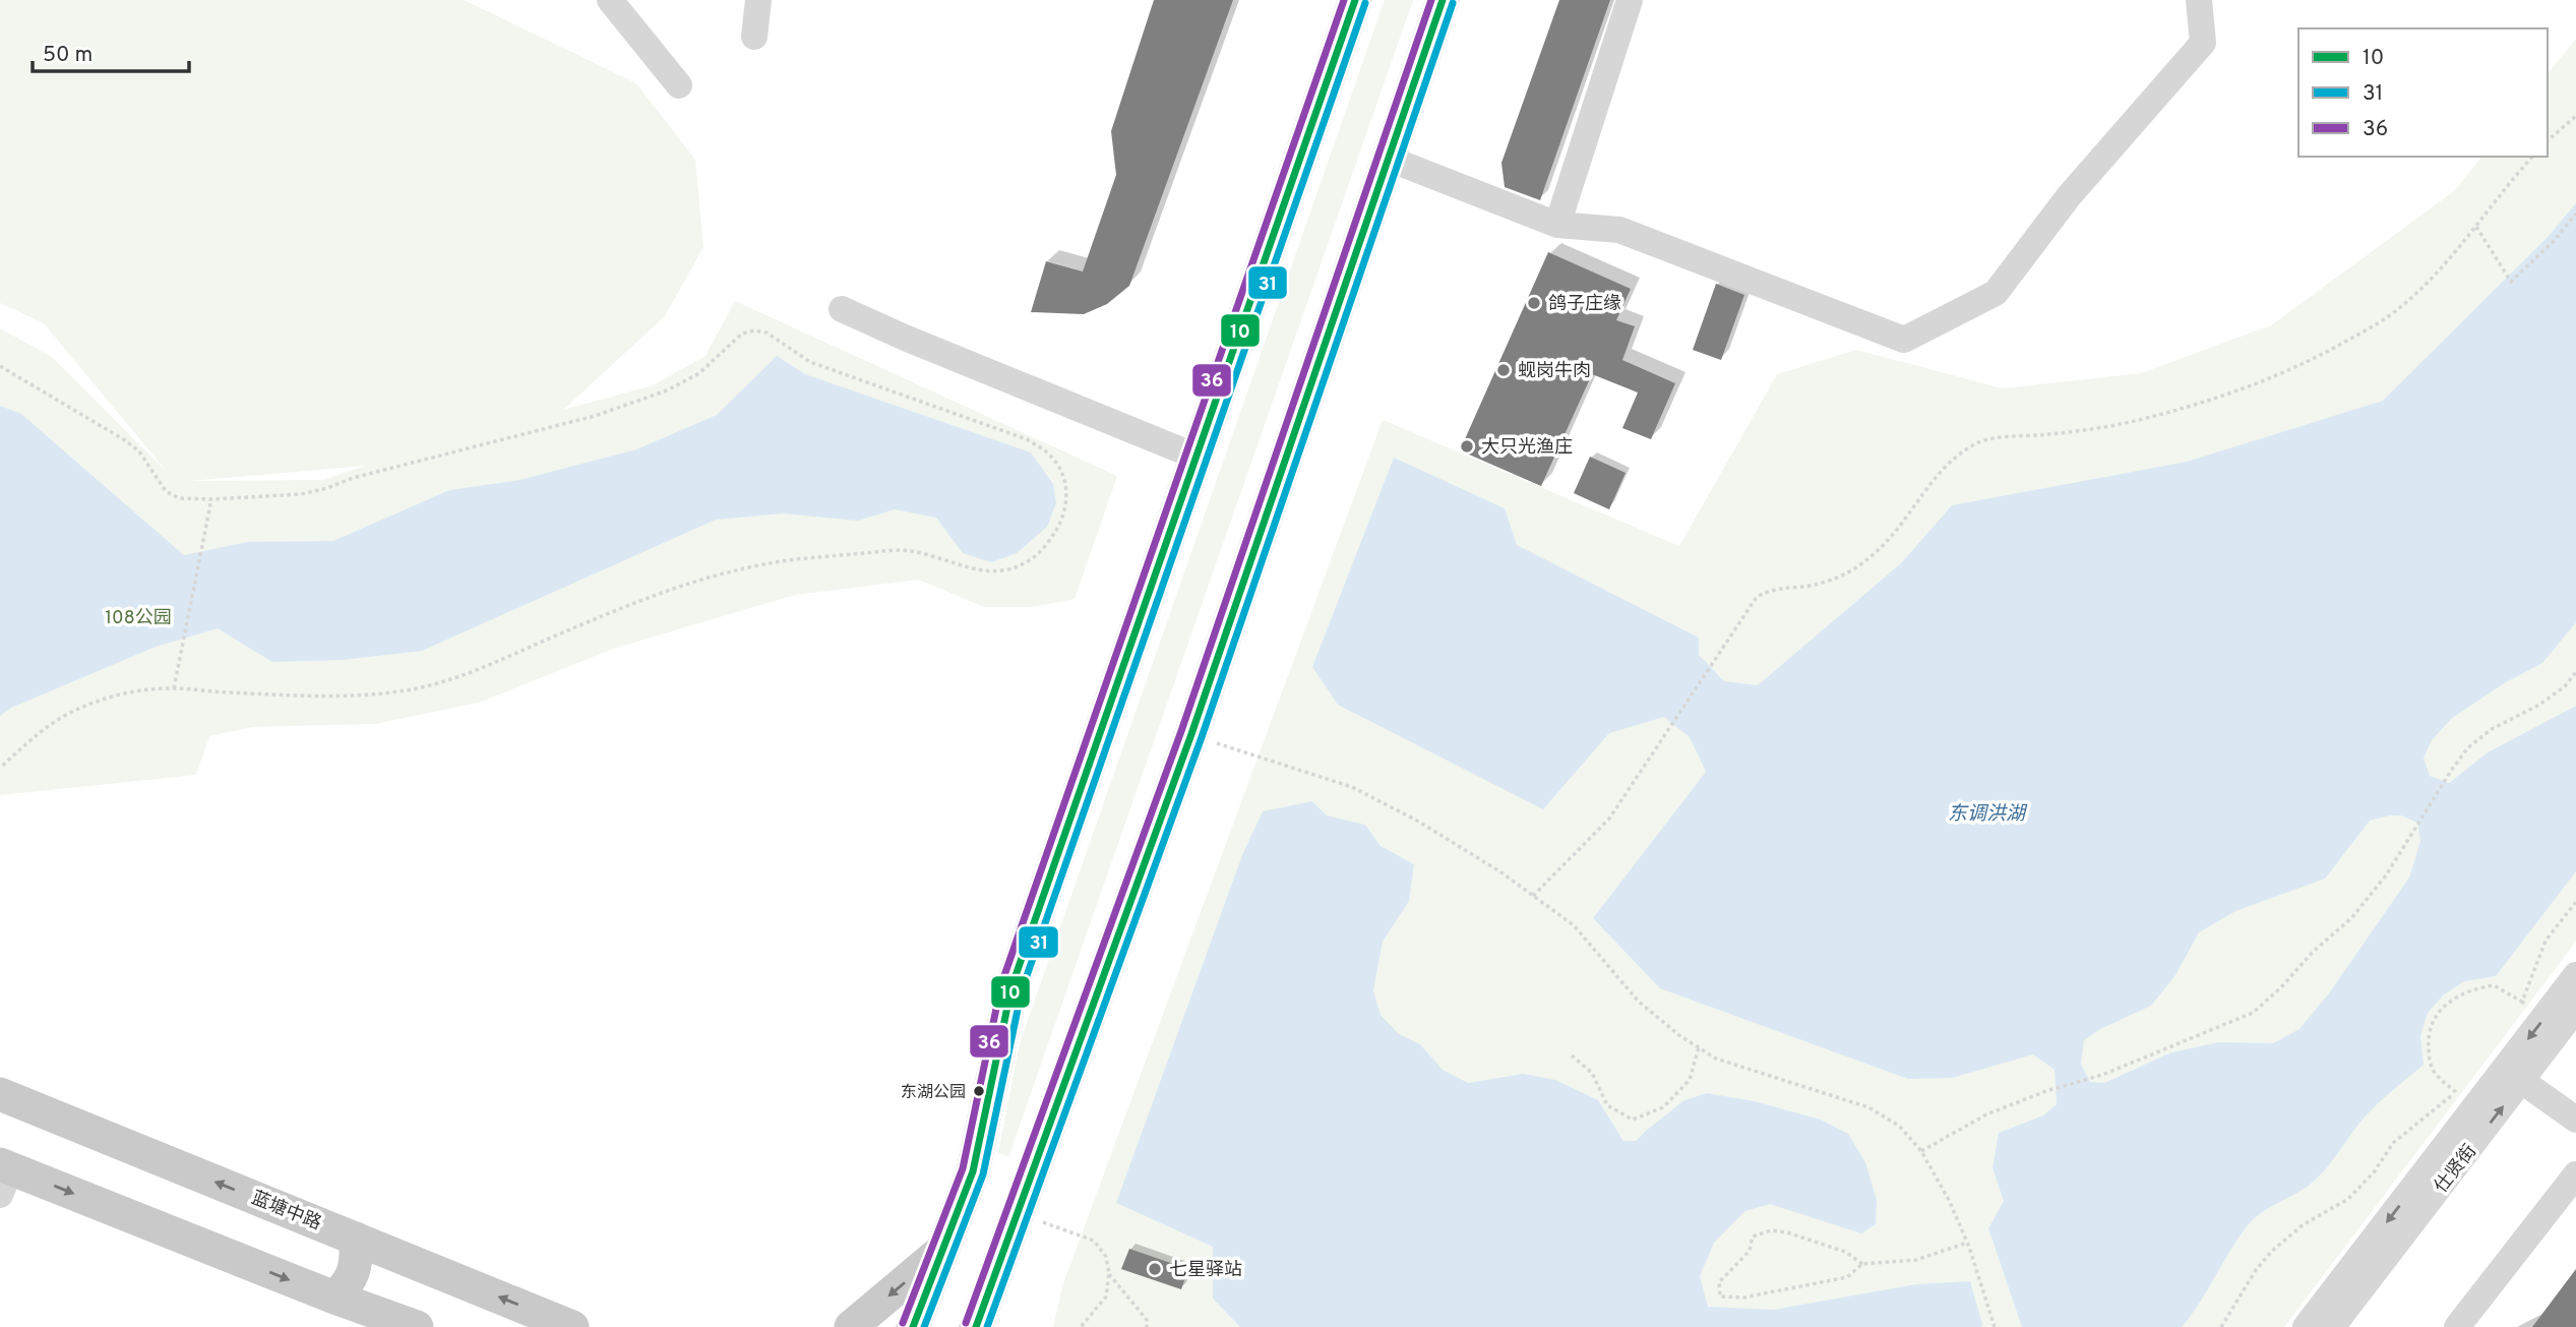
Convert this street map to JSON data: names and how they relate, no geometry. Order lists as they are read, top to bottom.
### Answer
{
  "streets": {
    "main road": ["蓝塘中路"],
    "street": ["仕贤街"]
  },
  "water": ["东调洪湖"],
  "parks": ["108公园"],
  "places": [
    "鸽子庄缘",
    "蚬岗牛肉",
    "大只光渔庄",
    "东湖公园",
    "七星驿站"
  ],
  "lines": ["transit line 10", "transit line 36", "transit line 31"],
  "legend": ["10", "31", "36"],
  "scale_bar": "50 m"
}
